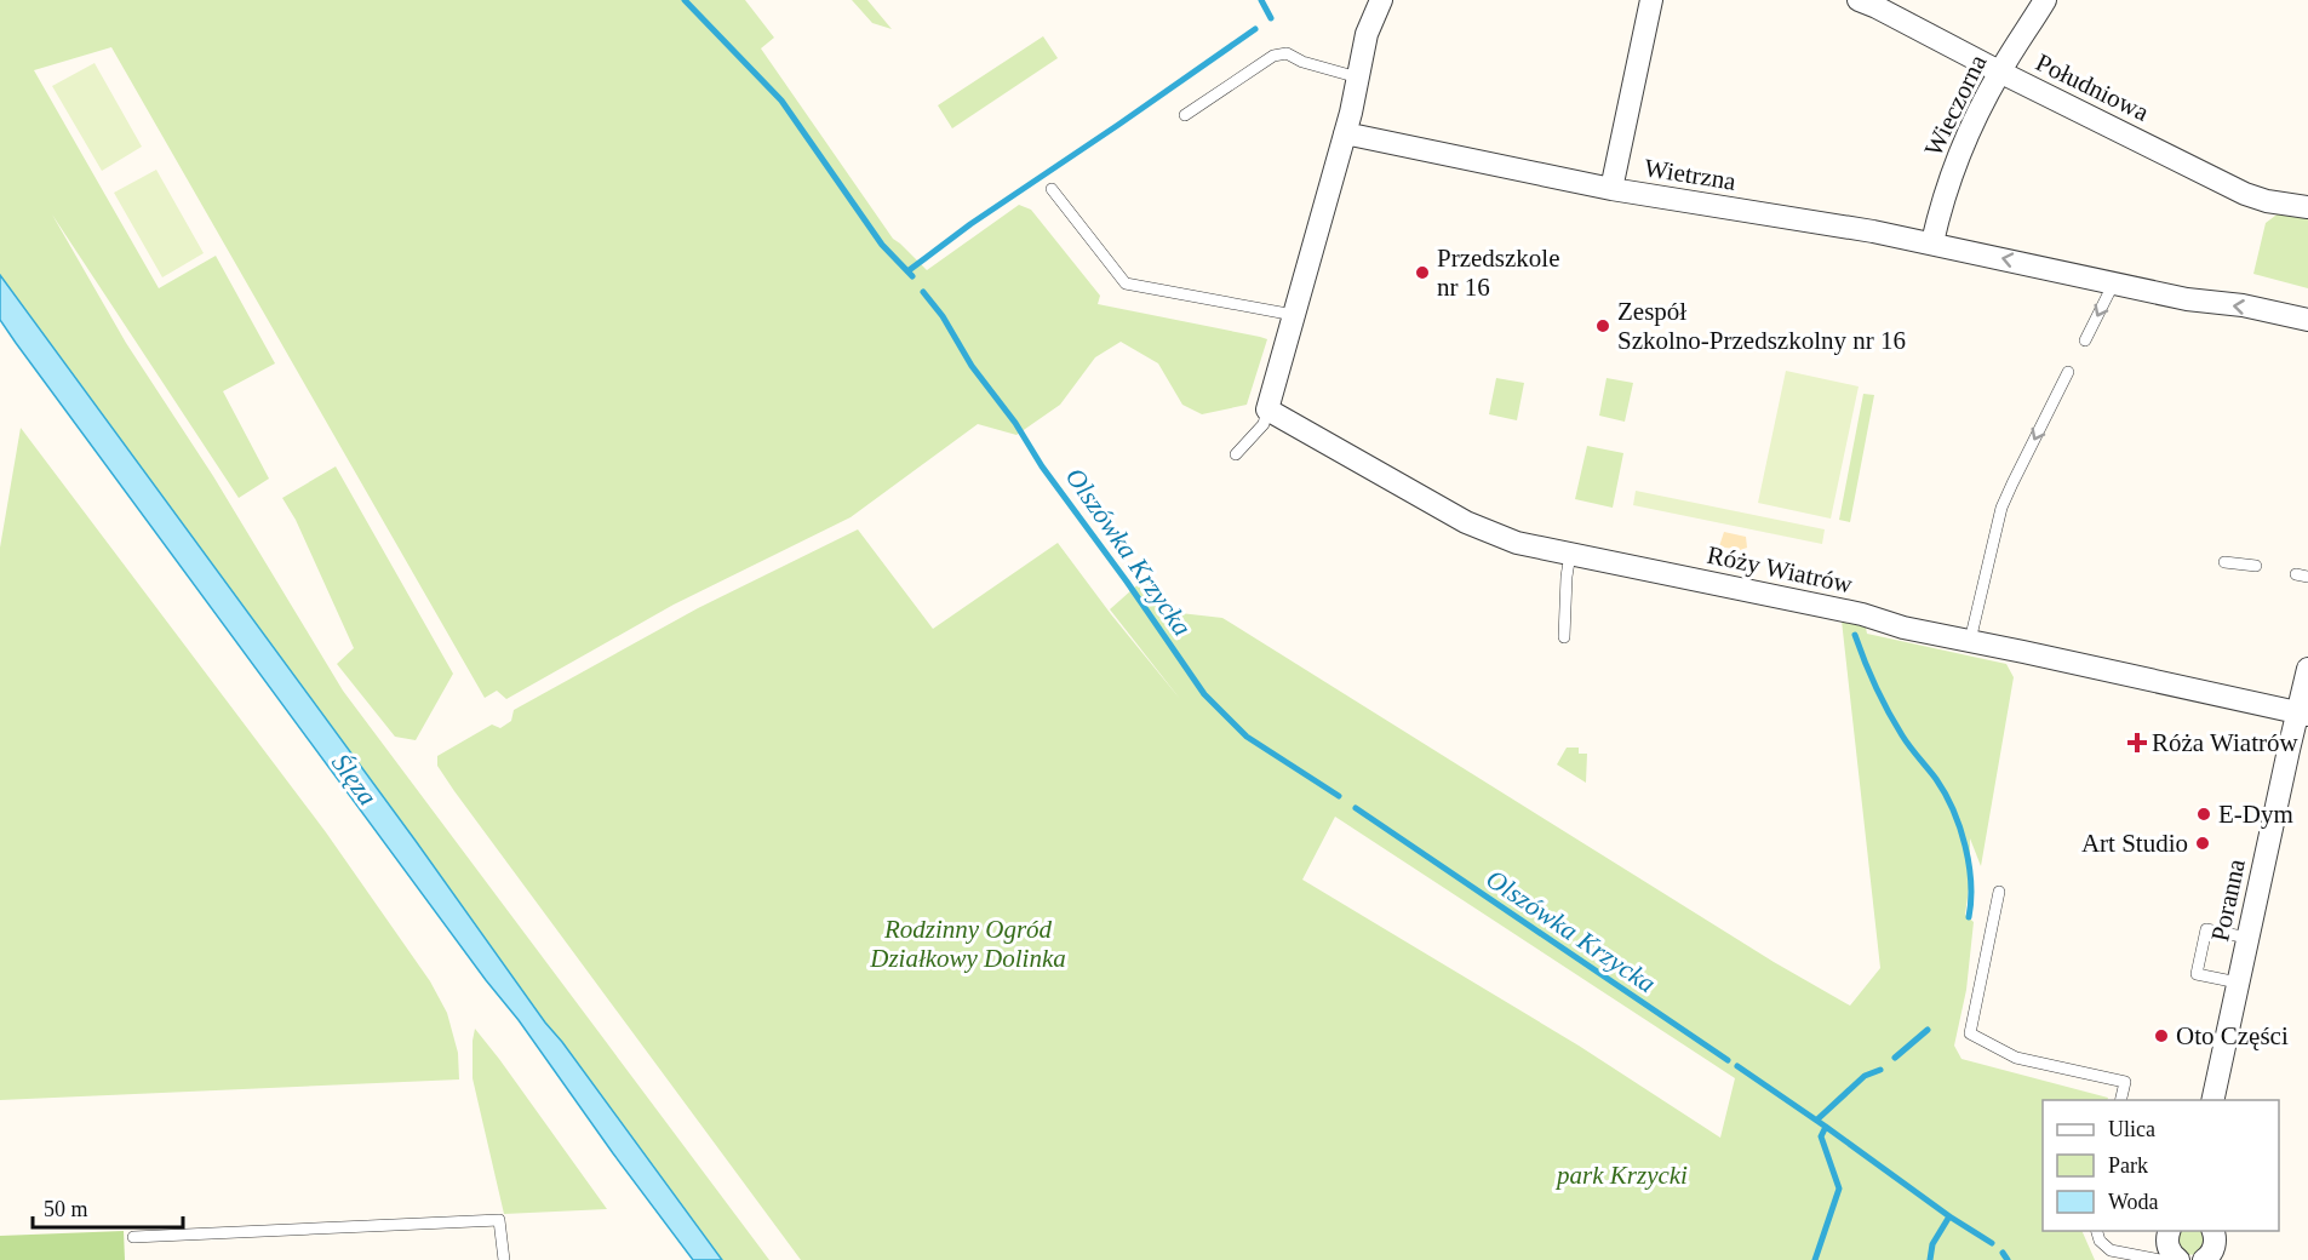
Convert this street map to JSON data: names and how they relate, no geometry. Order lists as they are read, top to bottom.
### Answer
{
  "streets": {
    "street": [
      "Południowa",
      "Wieczorna",
      "Wietrzna",
      "Róży Wiatrów",
      "Poranna"
    ]
  },
  "crossings": [
    ["Południowa", "Wieczorna"],
    ["Wieczorna", "Wietrzna"],
    ["Róży Wiatrów", "Poranna"]
  ],
  "one_way": ["Wietrzna"],
  "water": ["Olszówka Krzycka", "Ślęza"],
  "parks": ["Rodzinny Ogród Działkowy Dolinka", "park Krzycki"],
  "places": {
    "other": [
      "Przedszkole nr 16",
      "Zespół Szkolno-Przedszkolny nr 16",
      "E-Dym",
      "Art Studio",
      "Oto Części"
    ],
    "health": ["Róża Wiatrów"]
  },
  "legend": ["Ulica", "Park", "Woda"],
  "scale_bar": "50 m"
}
